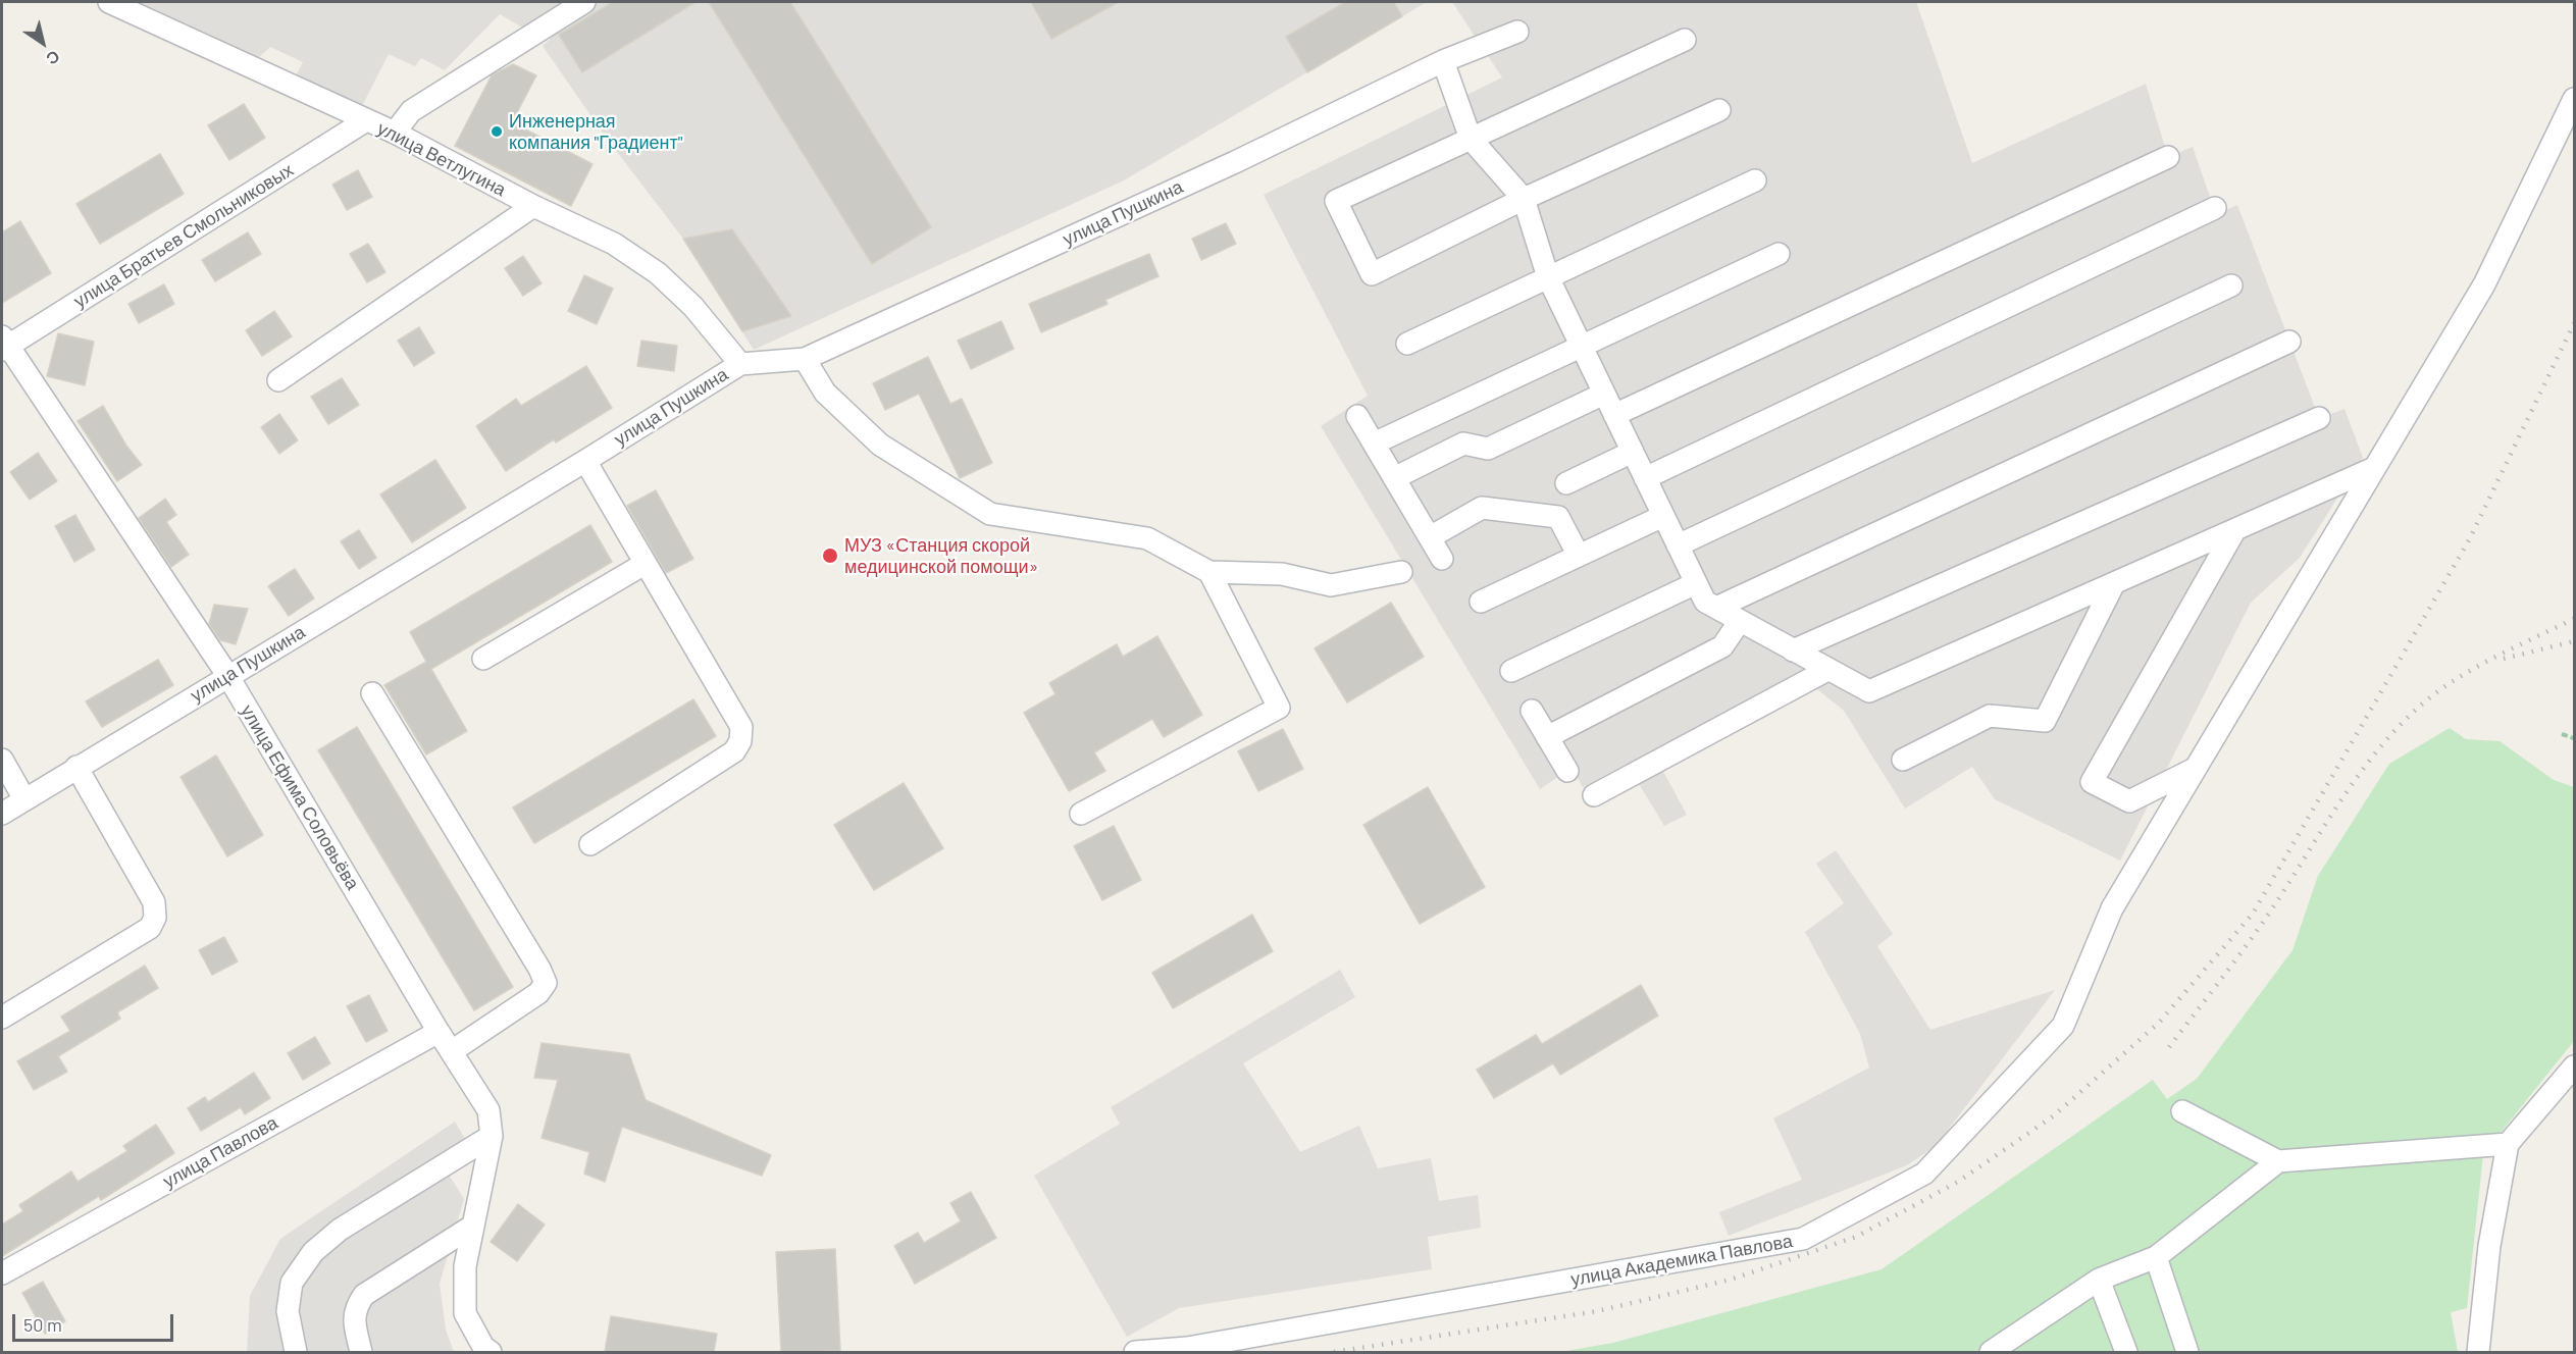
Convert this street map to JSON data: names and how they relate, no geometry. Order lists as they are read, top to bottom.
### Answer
{
  "streets": {
    "street": [
      "улица Ветлугина",
      "улица Пушкина",
      "улица Братьев Смольниковых",
      "улица Ефима Соловьёва",
      "улица Павлова",
      "улица Академика Павлова"
    ]
  },
  "crossings": [
    ["улица Ветлугина", "улица Пушкина"],
    ["улица Ветлугина", "улица Братьев Смольниковых"],
    ["улица Пушкина", "улица Ефима Соловьёва"],
    ["улица Братьев Смольниковых", "улица Ефима Соловьёва"],
    ["улица Ефима Соловьёва", "улица Павлова"]
  ],
  "places": ["Инженерная компания \"Градиент\"", "МУЗ «Станция скорой медицинской помощи»"],
  "scale_bar": "50 m",
  "north": "bottom right"
}
